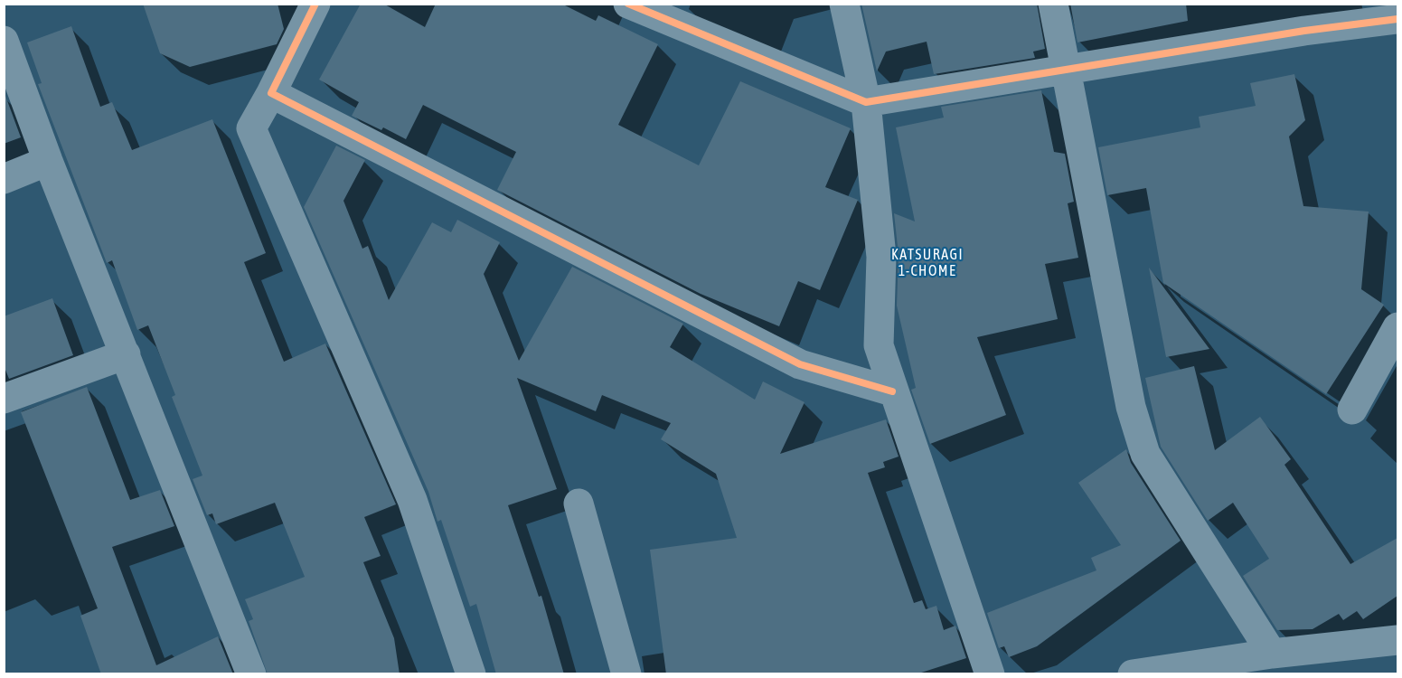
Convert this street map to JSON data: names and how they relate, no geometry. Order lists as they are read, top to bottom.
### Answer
{
  "districts": ["KATSURAGI 1-CHOME"]
}
